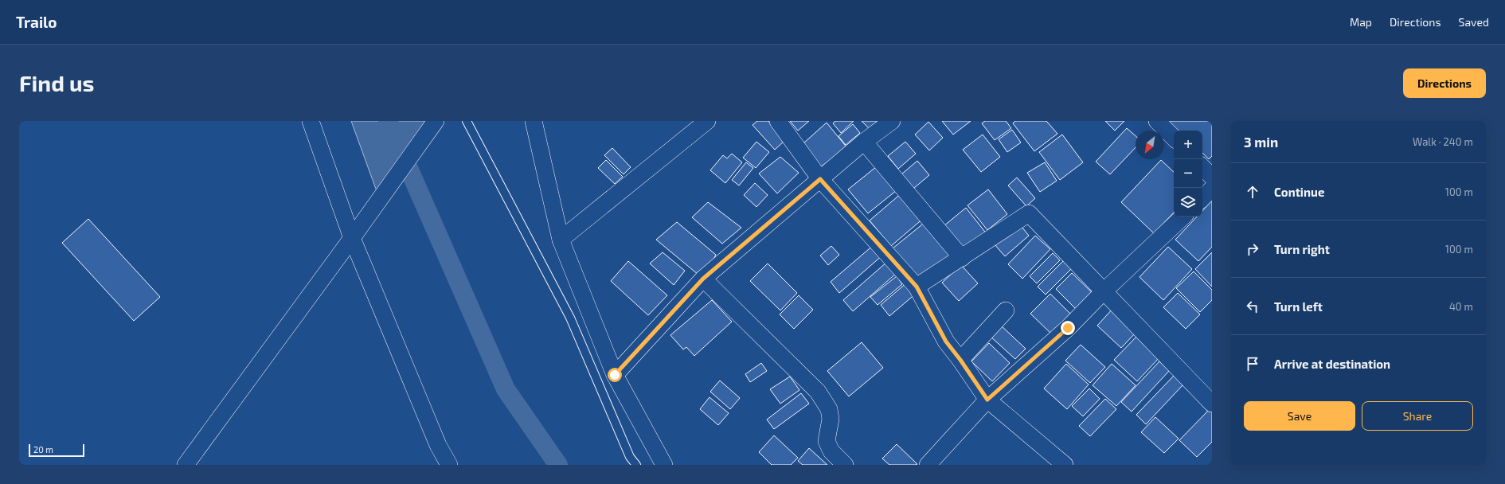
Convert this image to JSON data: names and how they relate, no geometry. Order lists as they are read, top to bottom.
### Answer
{
  "scale_bar": "20 m",
  "north": "bottom left",
  "page": {
    "header": "Trailo",
    "nav": ["Map", "Directions", "Saved"],
    "buttons": [
      "Directions",
      ["Save", "Share"]
    ],
    "title": "Find us",
    "heading": ["3 min", "Walk · 240 m"],
    "map_buttons": ["+", "−"],
    "list": [
      ["Continue", "100 m"],
      ["Turn right", "100 m"],
      ["Turn left", "40 m"],
      "Arrive at destination"
    ],
    "scale": "20 m"
  }
}
